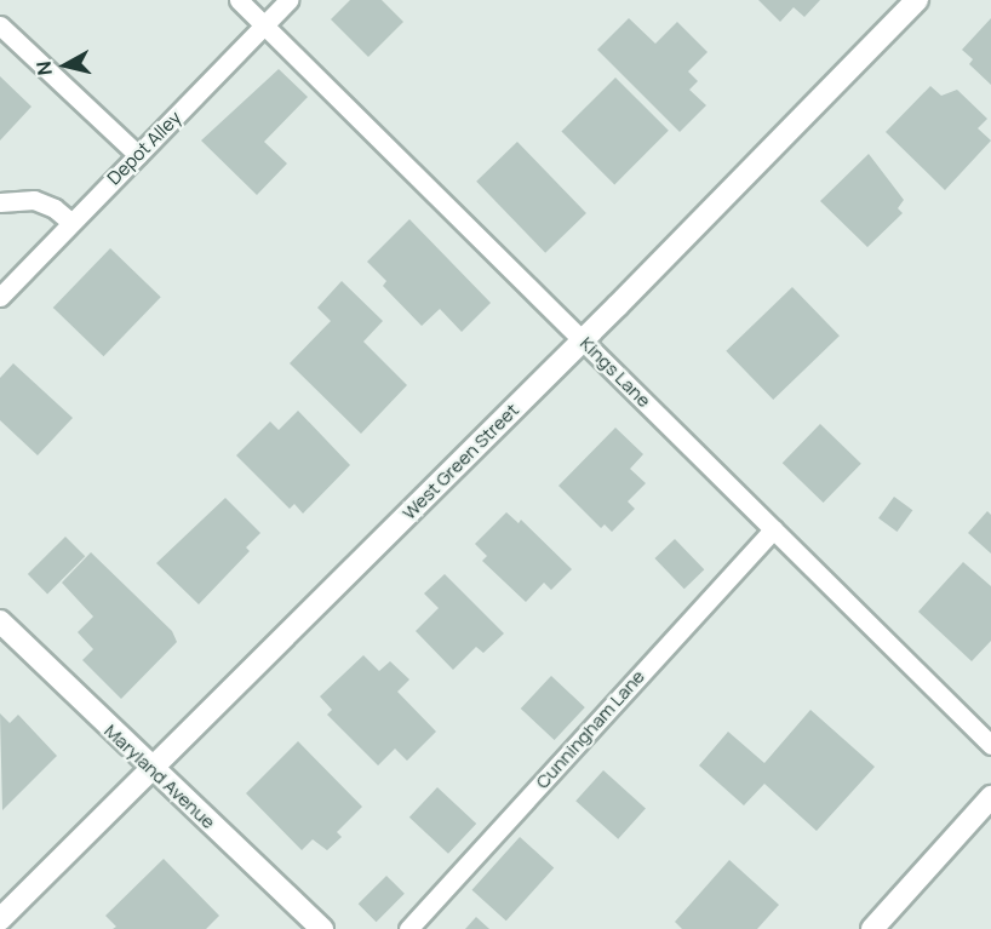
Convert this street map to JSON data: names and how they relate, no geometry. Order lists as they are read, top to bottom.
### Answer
{
  "streets": {
    "street": ["West Green Street", "Maryland Avenue"],
    "lane": ["Depot Alley", "Kings Lane", "Cunningham Lane"]
  },
  "crossings": [
    ["Depot Alley", "Kings Lane"],
    ["Kings Lane", "West Green Street"],
    ["Kings Lane", "Cunningham Lane"],
    ["West Green Street", "Maryland Avenue"]
  ],
  "north": "left"
}
